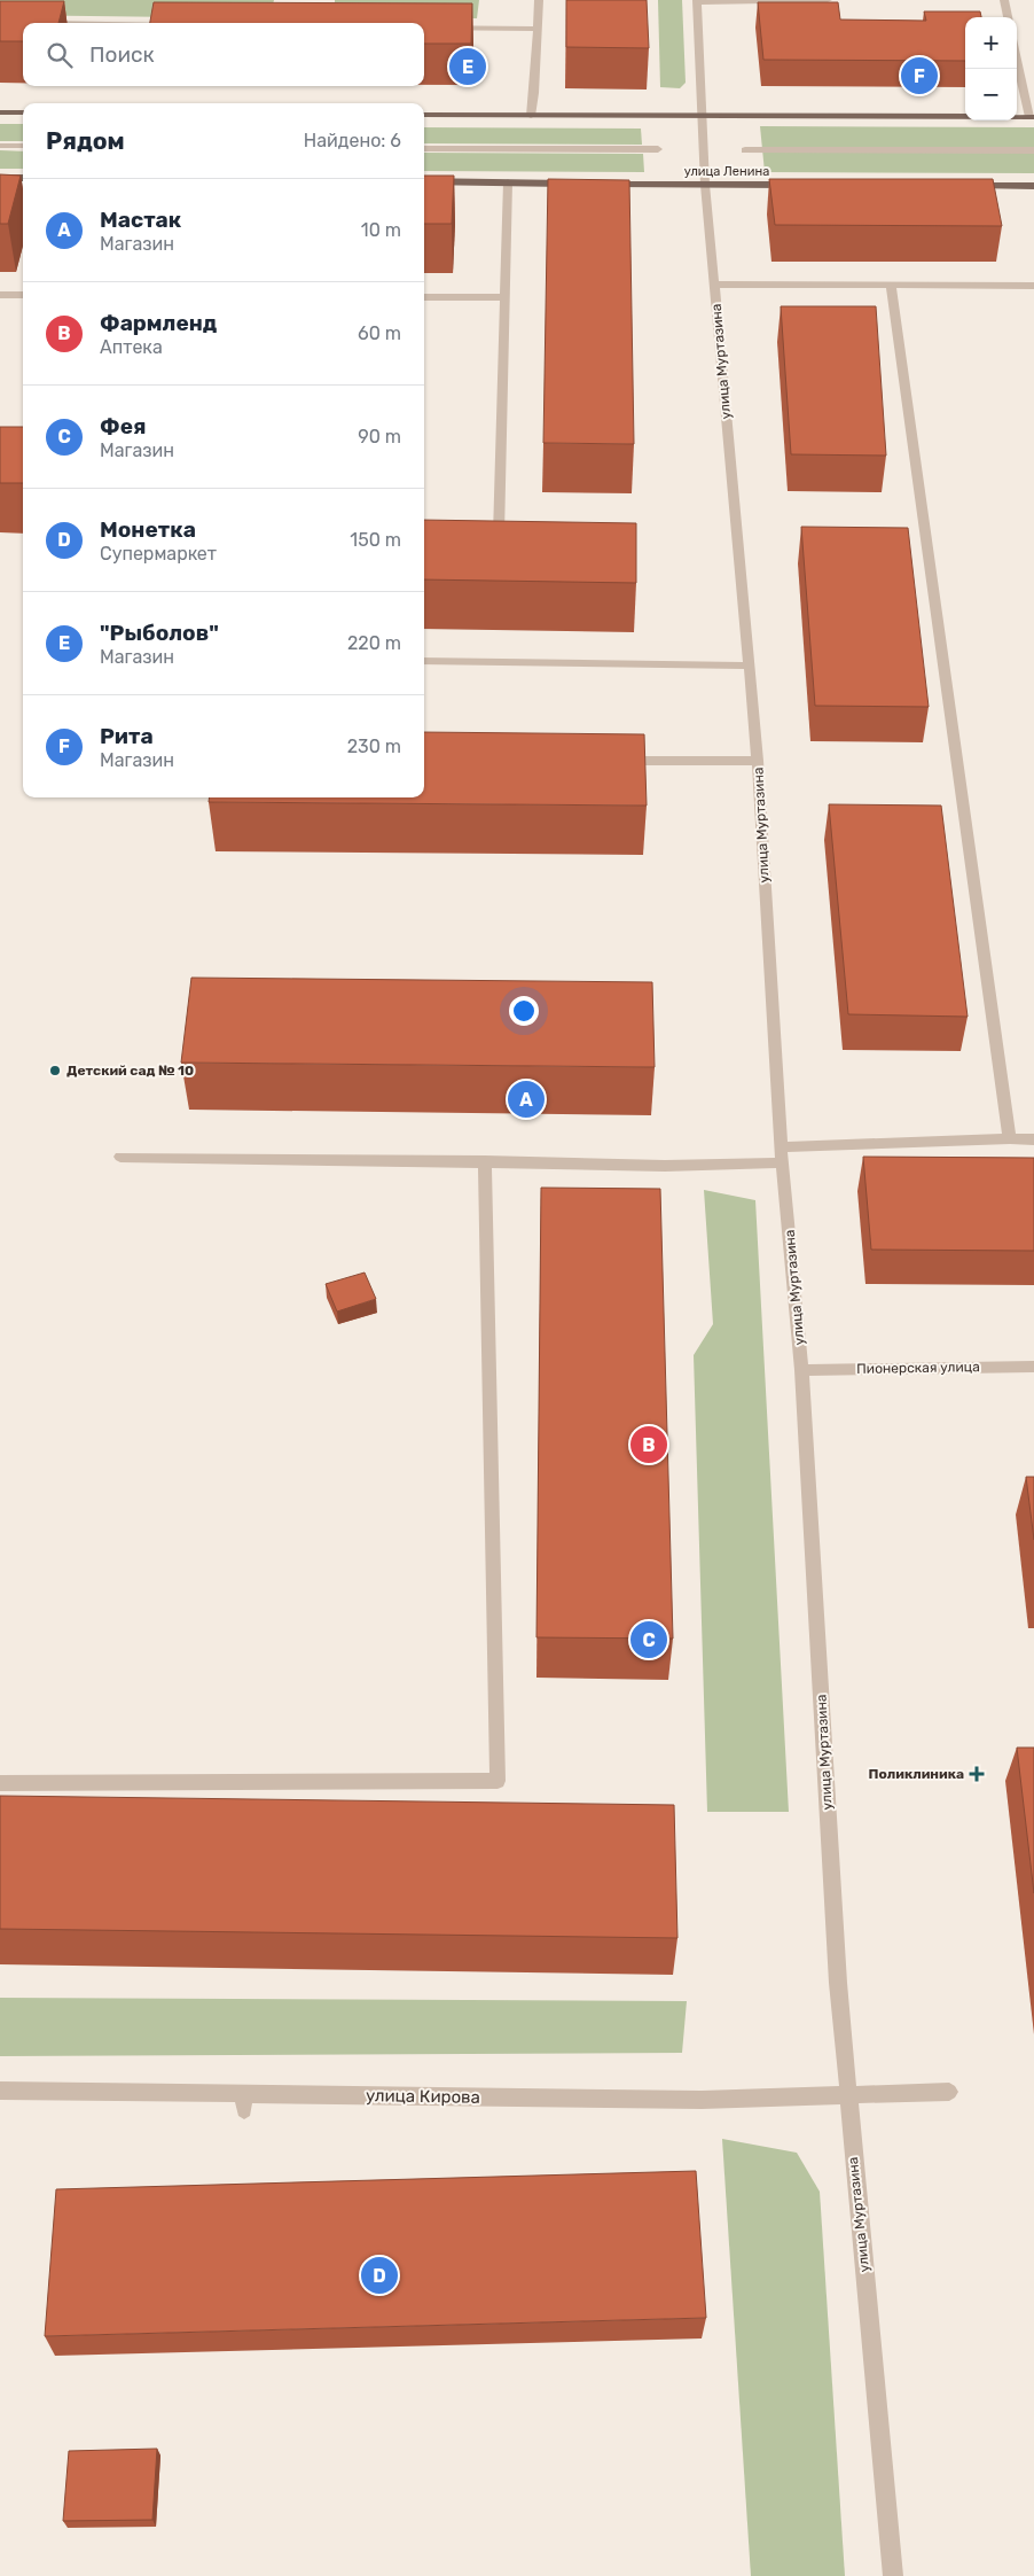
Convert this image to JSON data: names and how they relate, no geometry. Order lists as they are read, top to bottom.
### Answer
{
  "streets": {
    "main road": ["улица Ленина"],
    "street": ["улица Муртазина", "Пионерская улица", "улица Кирова"]
  },
  "crossings": [
    ["улица Ленина", "улица Муртазина"],
    ["улица Муртазина", "Пионерская улица"],
    ["улица Муртазина", "улица Кирова"]
  ],
  "places": {
    "other": ["Детский сад № 10"],
    "health": ["Поликлиника"]
  },
  "page": {
    "map_buttons": ["+", "−"],
    "search": "Поиск",
    "pins": [
      "E",
      "F",
      "A",
      "B",
      "C",
      "D"
    ],
    "heading": ["Рядом", "Найдено: 6"],
    "list": [
      {
        "mark": "A",
        "name": "Мастак",
        "note": "Магазин",
        "value": "10 m"
      },
      {
        "mark": "B",
        "name": "Фармленд",
        "note": "Аптека",
        "value": "60 m"
      },
      {
        "mark": "C",
        "name": "Фея",
        "note": "Магазин",
        "value": "90 m"
      },
      {
        "mark": "D",
        "name": "Монетка",
        "note": "Супермаркет",
        "value": "150 m"
      },
      {
        "mark": "E",
        "name": "\"Рыболов\"",
        "note": "Магазин",
        "value": "220 m"
      },
      {
        "mark": "F",
        "name": "Рита",
        "note": "Магазин",
        "value": "230 m"
      }
    ]
  }
}
